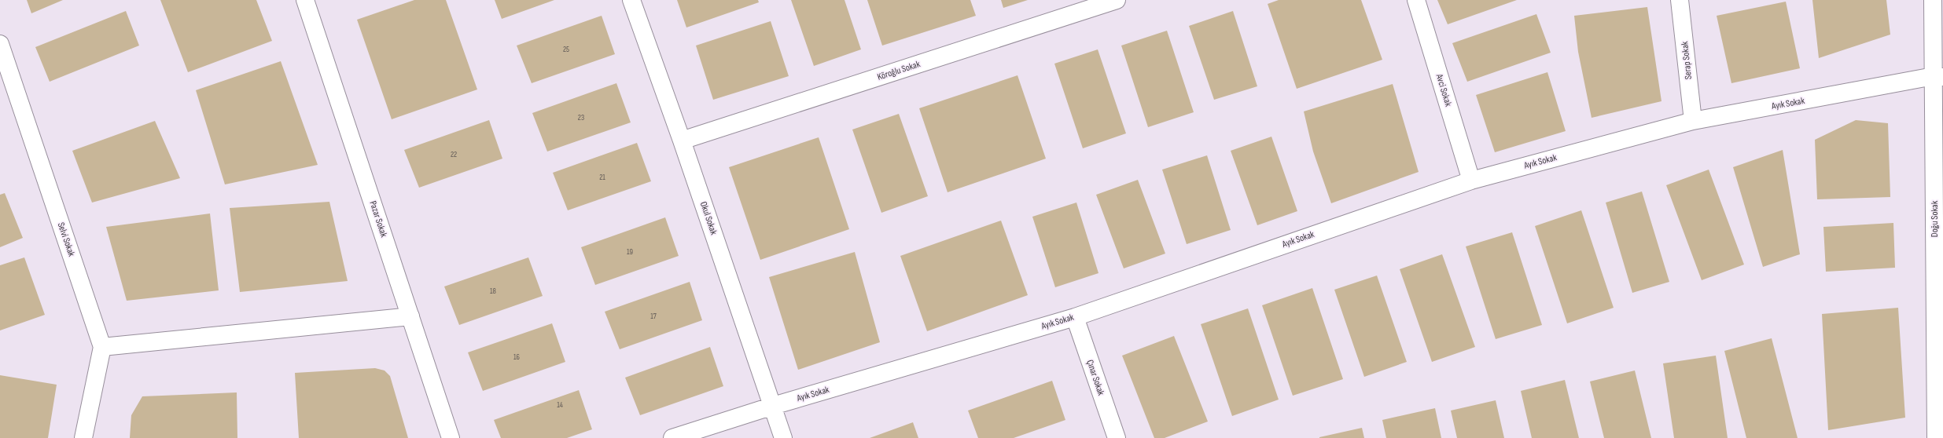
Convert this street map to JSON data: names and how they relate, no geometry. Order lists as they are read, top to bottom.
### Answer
{
  "streets": {
    "street": [
      "Serap Sokak",
      "Köroğlu Sokak",
      "Avci Sokak",
      "Ayık Sokak",
      "Okul Sokak",
      "Pazar Sokak",
      "Doğu Sokak",
      "Selvi Sokak",
      "Çınar Sokak"
    ]
  },
  "crossings": [
    ["Serap Sokak", "Ayık Sokak"],
    ["Köroğlu Sokak", "Okul Sokak"],
    ["Avci Sokak", "Ayık Sokak"],
    ["Ayık Sokak", "Okul Sokak"],
    ["Ayık Sokak", "Doğu Sokak"],
    ["Ayık Sokak", "Çınar Sokak"]
  ],
  "house_numbers": [
    "25",
    "23",
    "22",
    "21",
    "19",
    "18",
    "17",
    "16",
    "14"
  ]
}
